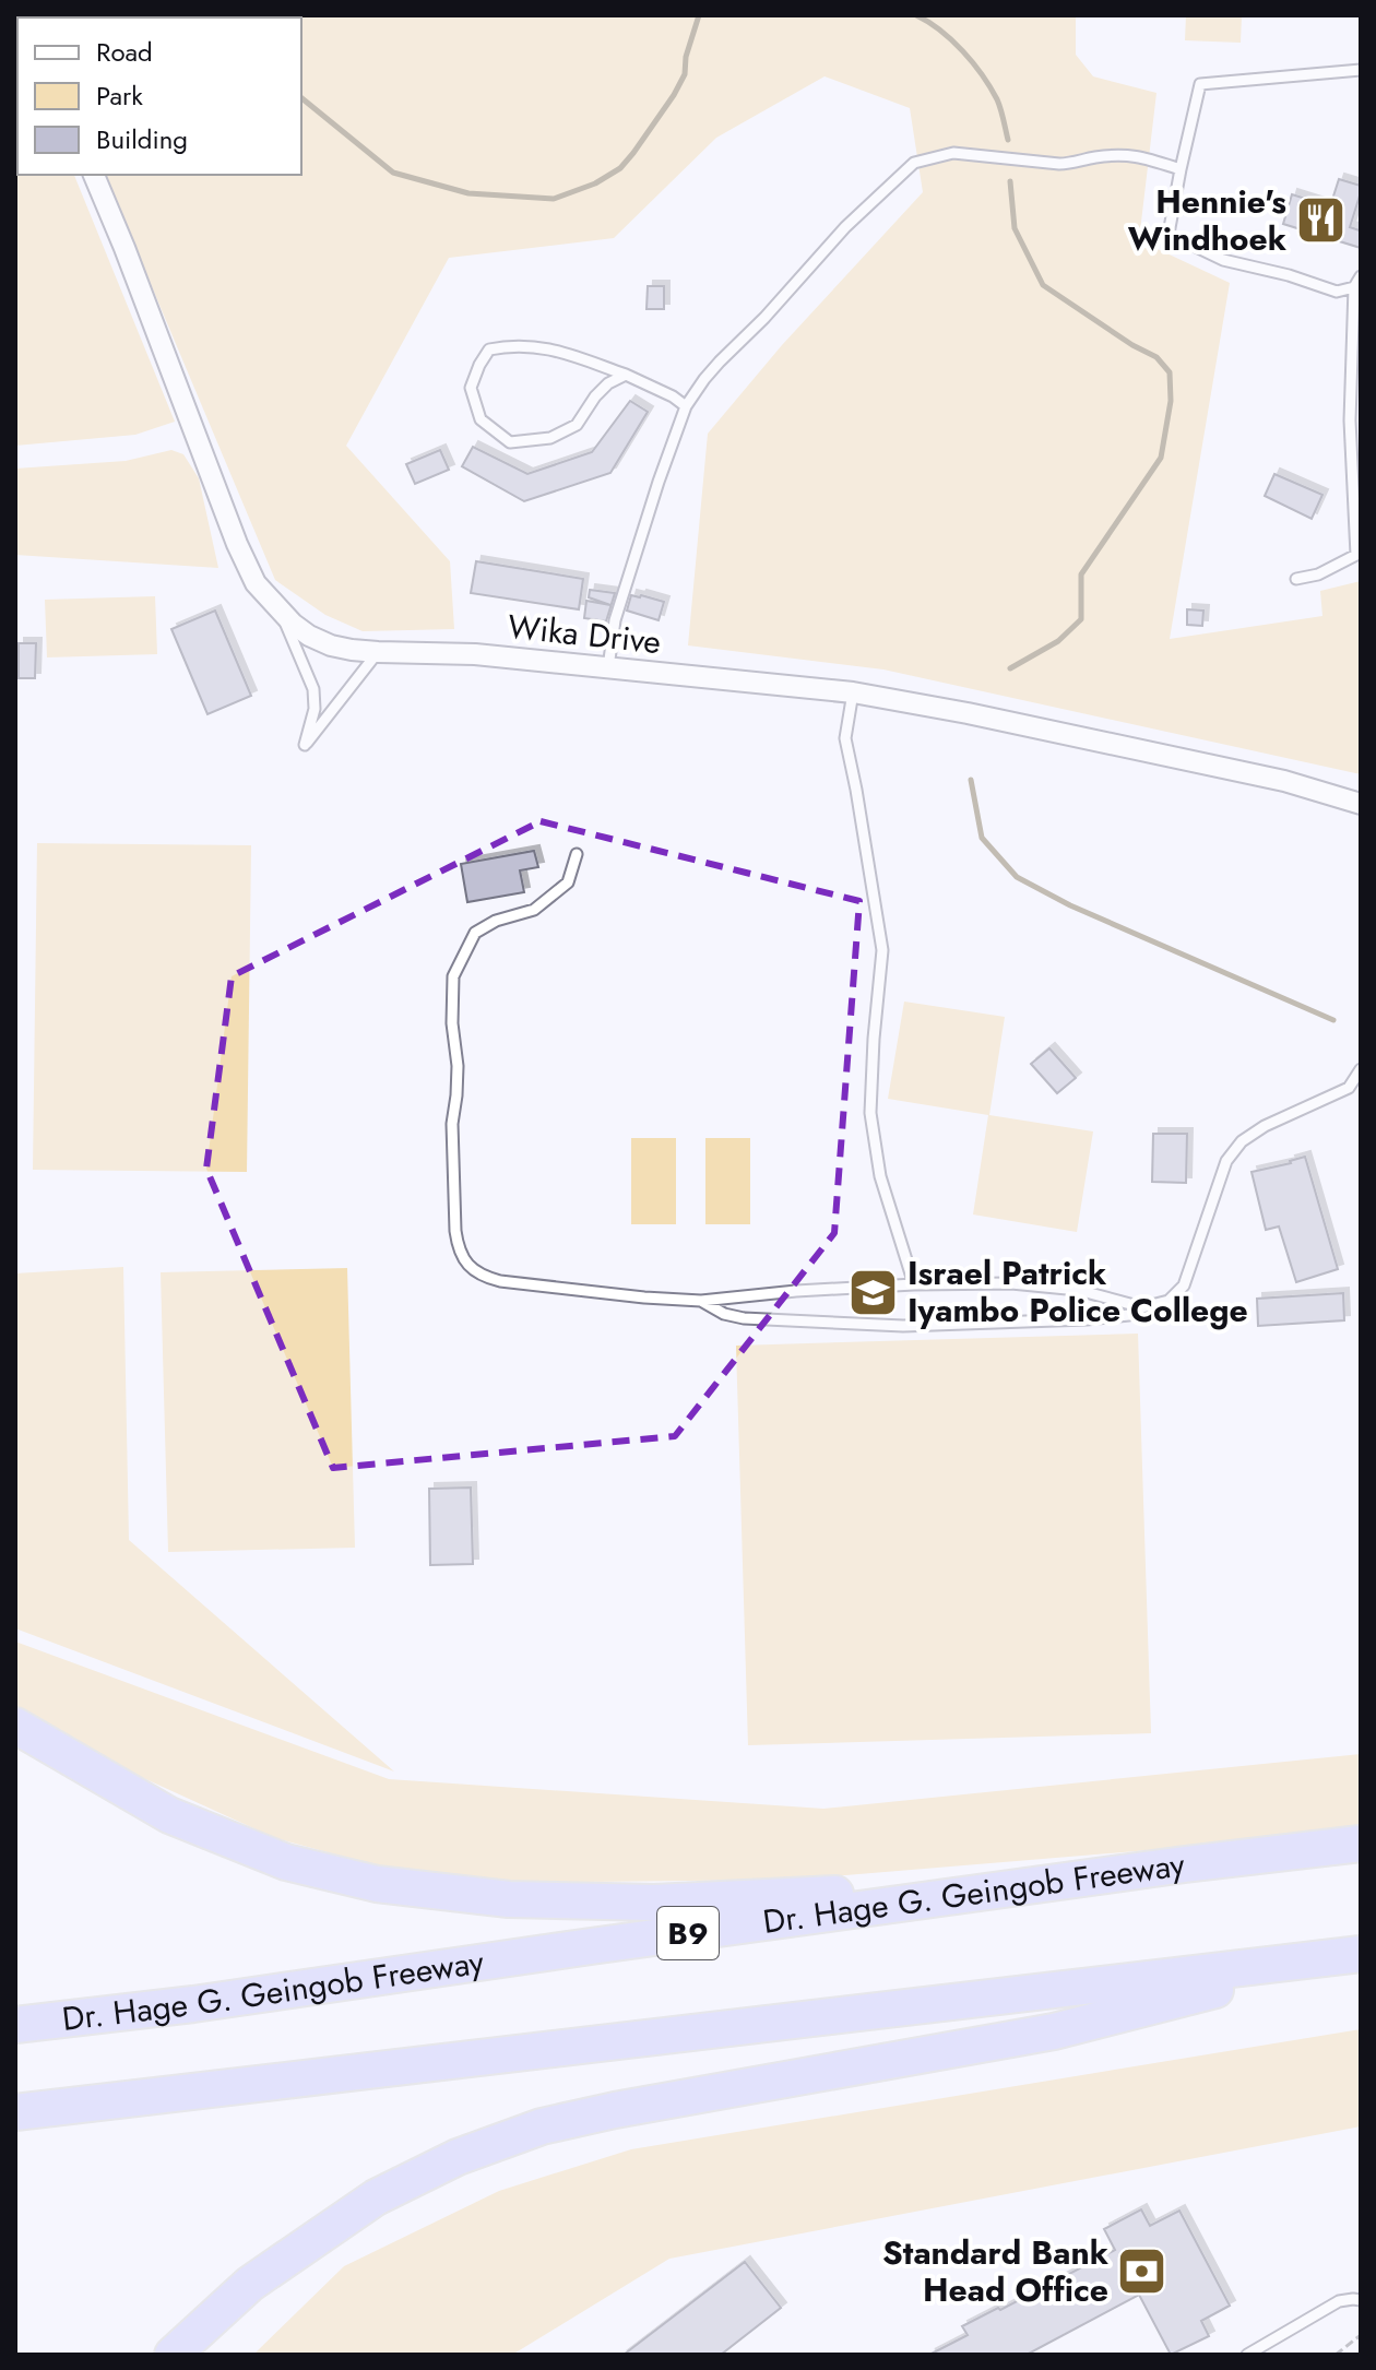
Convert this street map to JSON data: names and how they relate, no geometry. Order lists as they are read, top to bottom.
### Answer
{
  "streets": {
    "highway": ["Dr. Hage G. Geingob Freeway", "B9"],
    "street": ["Wika Drive"]
  },
  "places": {
    "restaurant": ["Hennie's Windhoek"],
    "school or university": ["Israel Patrick Iyambo Police College"],
    "bank": ["Standard Bank Head Office"]
  },
  "legend": ["Road", "Park", "Building"]
}
